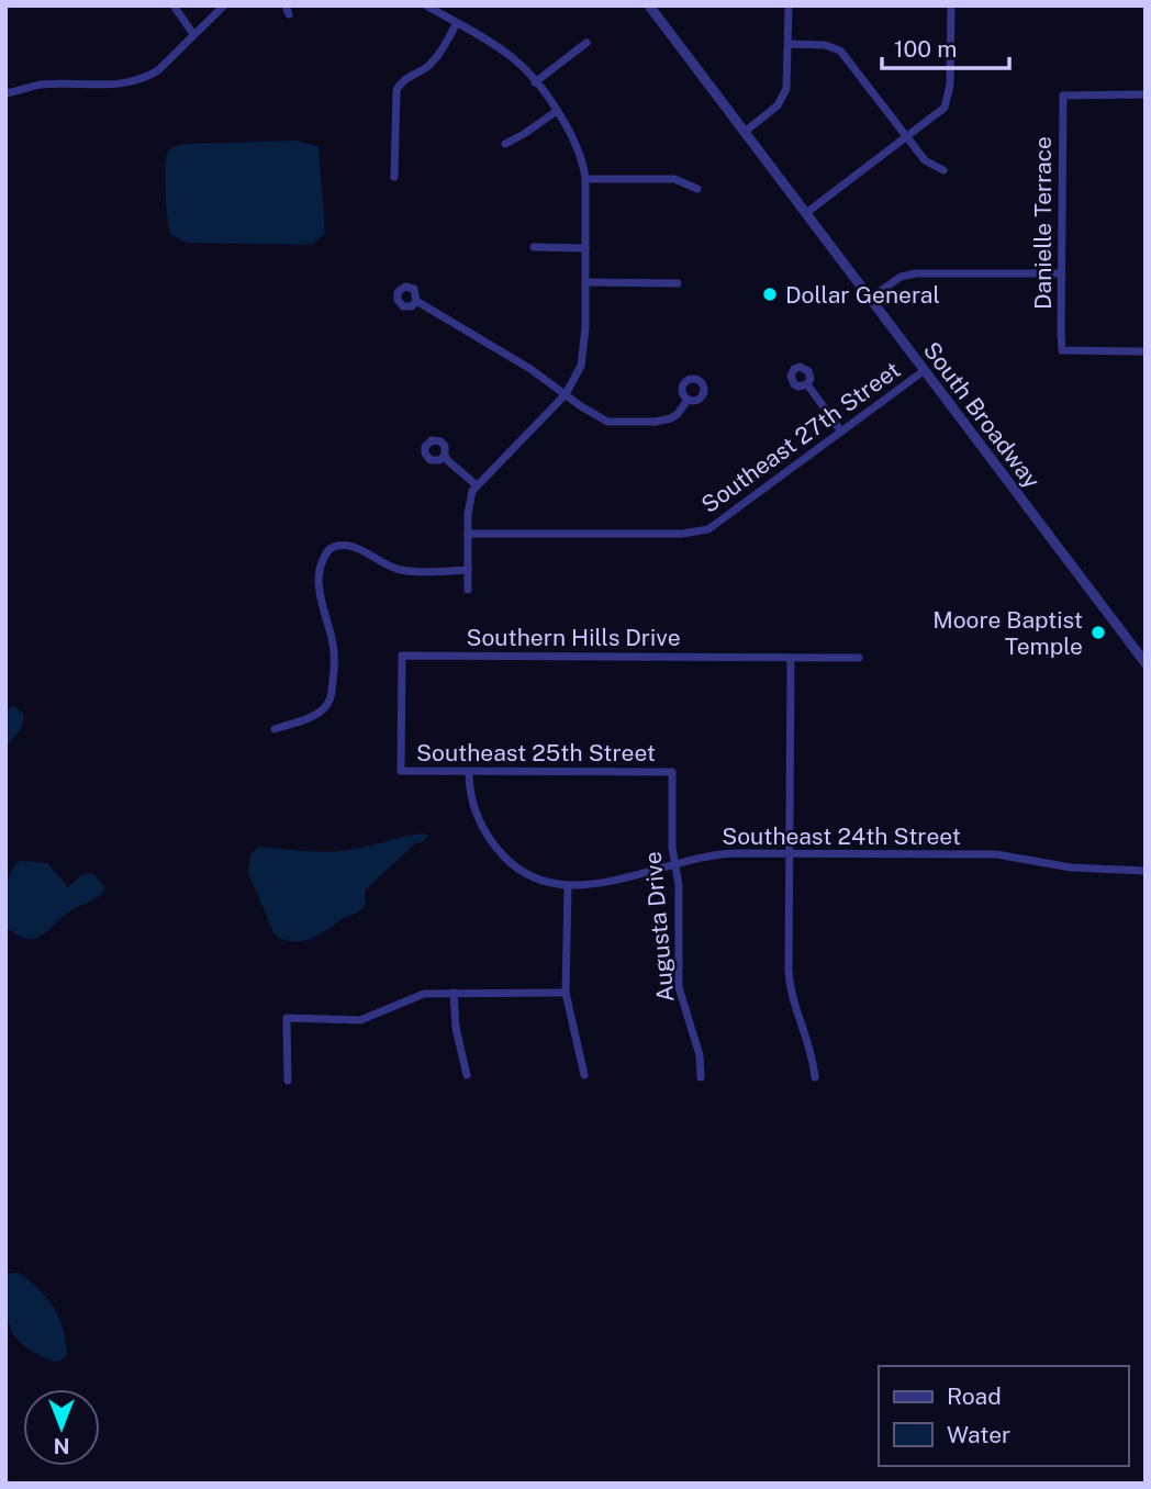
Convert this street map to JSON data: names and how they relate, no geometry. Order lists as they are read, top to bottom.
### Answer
{
  "streets": {
    "street": [
      "Danielle Terrace",
      "South Broadway",
      "Southeast 27th Street",
      "Southern Hills Drive",
      "Southeast 25th Street",
      "Southeast 24th Street",
      "Augusta Drive"
    ]
  },
  "crossings": [
    ["South Broadway", "Southeast 27th Street"],
    ["Southern Hills Drive", "Southeast 25th Street"],
    ["Southeast 25th Street", "Southeast 24th Street"],
    ["Southeast 25th Street", "Augusta Drive"],
    ["Southeast 24th Street", "Augusta Drive"]
  ],
  "places": ["Dollar General", "Moore Baptist Temple"],
  "legend": ["Road", "Water"],
  "scale_bar": "100 m",
  "north": "bottom"
}
